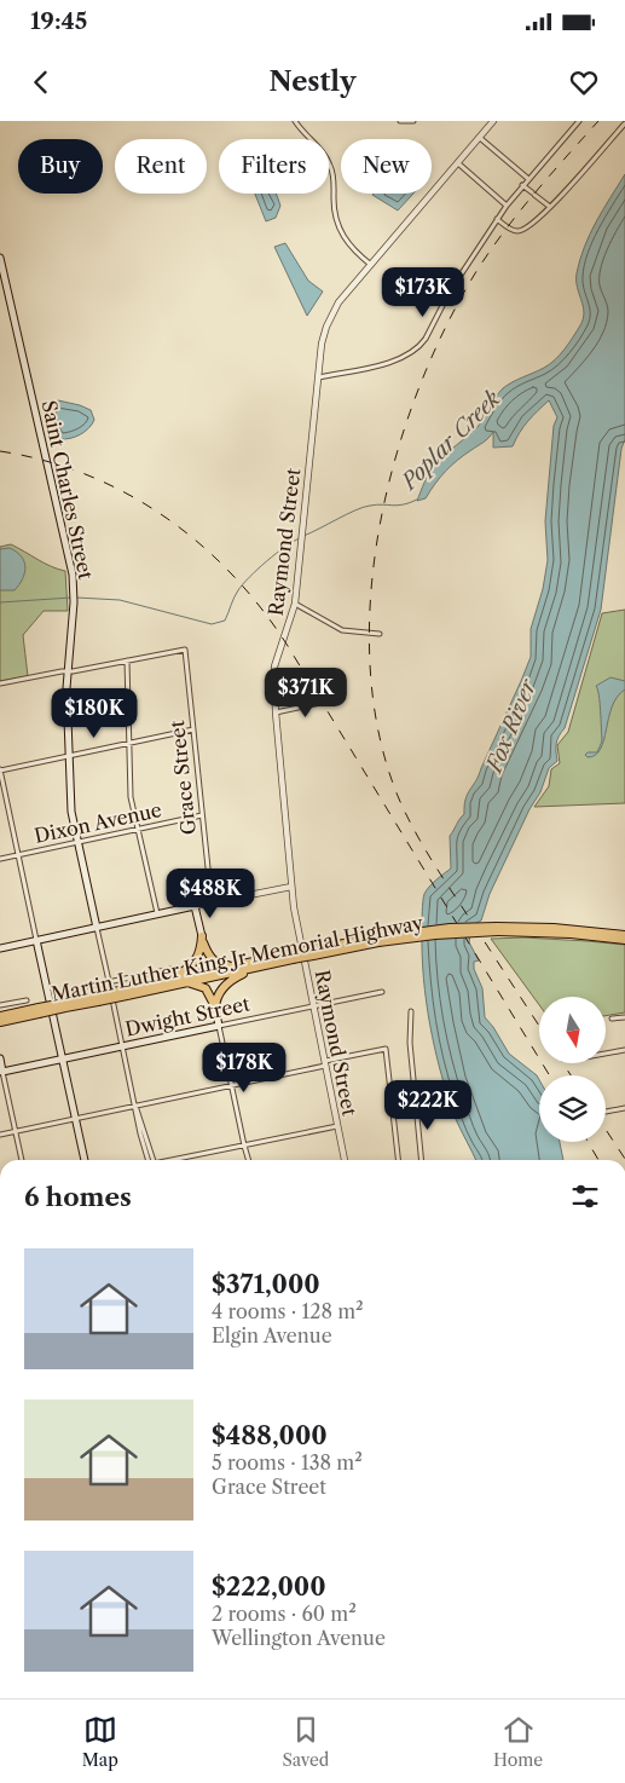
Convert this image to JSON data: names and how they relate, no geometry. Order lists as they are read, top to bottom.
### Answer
{
  "streets": {
    "highway": ["Martin Luther King Jr Memorial Highway"],
    "main road": ["Saint Charles Street", "Dwight Street"],
    "street": ["Raymond Street", "Grace Street", "Dixon Avenue"]
  },
  "crossings": [
    ["Saint Charles Street", "Dixon Avenue"],
    ["Saint Charles Street", "Dwight Street"],
    ["Raymond Street", "Dwight Street"],
    ["Grace Street", "Dixon Avenue"]
  ],
  "water": ["Poplar Creek", "Fox River"],
  "north": "bottom",
  "page": {
    "status": "19:45",
    "header": "Nestly",
    "chip": [
      "Buy",
      "Rent",
      "Filters",
      "New"
    ],
    "price": [
      "$173K",
      "$371K",
      "$180K",
      "$488K",
      "$178K",
      "$222K"
    ],
    "heading": "6 homes",
    "list": [
      {
        "name": "$371,000",
        "note": "4 rooms · 128 m² · Elgin Avenue"
      },
      {
        "name": "$488,000",
        "note": "5 rooms · 138 m² · Grace Street"
      },
      {
        "name": "$222,000",
        "note": "2 rooms · 60 m² · Wellington Avenue"
      }
    ],
    "tabs": ["Map", "Saved", "Home"]
  }
}
